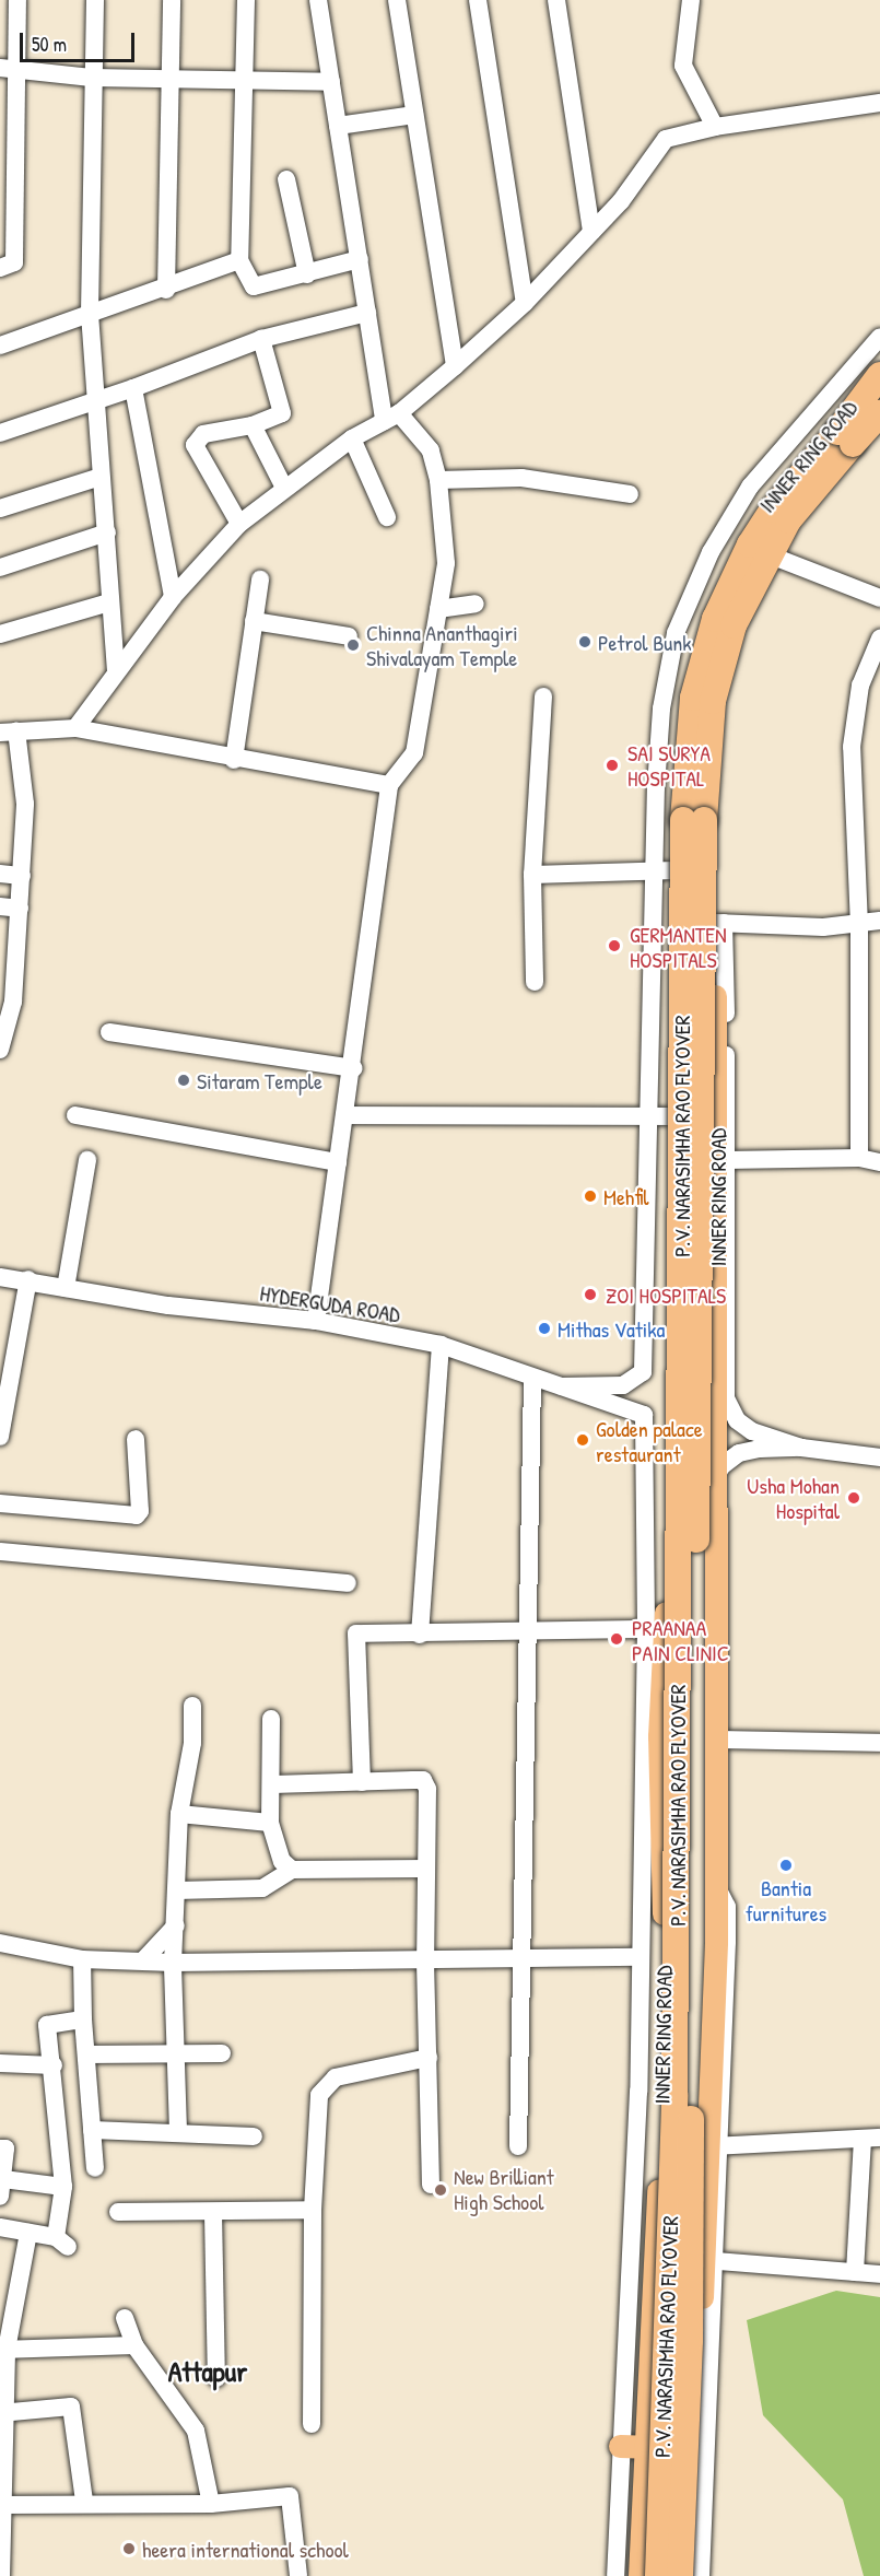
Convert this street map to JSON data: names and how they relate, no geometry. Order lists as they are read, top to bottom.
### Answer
{
  "streets": {
    "highway": ["P.V. NARASIMHA RAO FLYOVER"],
    "main road": ["INNER RING ROAD"],
    "street": ["HYDERGUDA ROAD"]
  },
  "crossings": [
    ["INNER RING ROAD", "P.V. NARASIMHA RAO FLYOVER"]
  ],
  "districts": ["Attapur"],
  "places": [
    "Petrol Bunk",
    "Chinna Ananthagiri Shivalayam Temple",
    "SAI SURYA HOSPITAL",
    "GERMANTEN HOSPITALS",
    "Sitaram Temple",
    "Mehfil",
    "ZOI HOSPITALS",
    "Mithas Vatika",
    "Golden palace restaurant",
    "Usha Mohan Hospital",
    "PRAANAA PAIN CLINIC",
    "Bantia furnitures",
    "New Brilliant High School",
    "heera international school"
  ],
  "scale_bar": "50 m"
}
